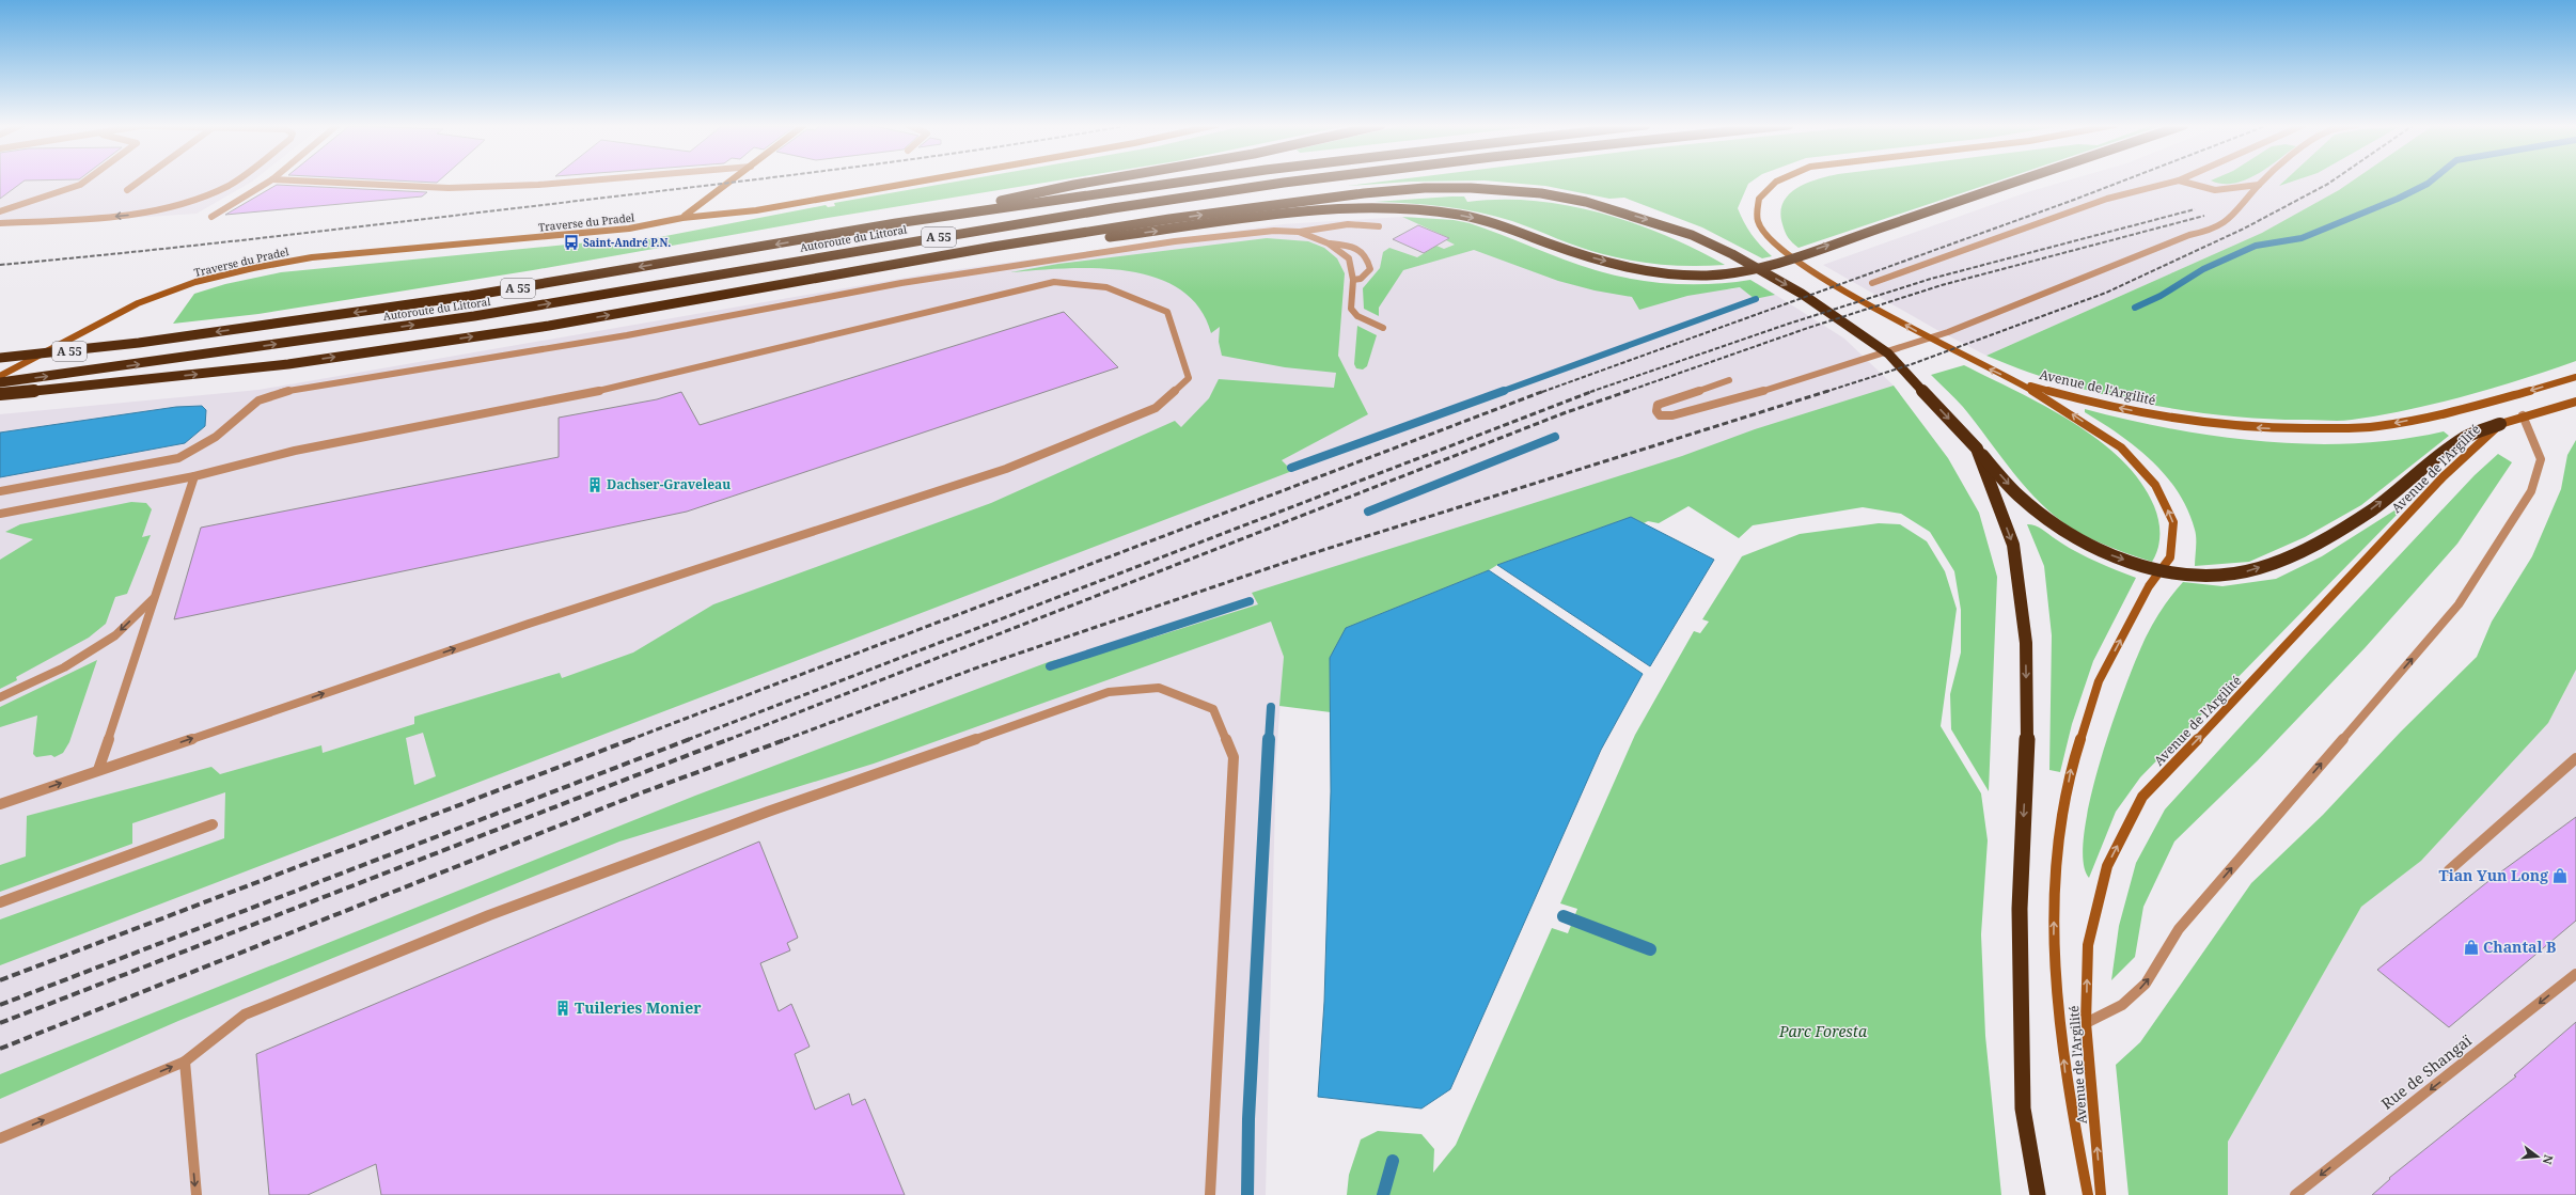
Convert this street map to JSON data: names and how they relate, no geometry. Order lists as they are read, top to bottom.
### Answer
{
  "streets": {
    "highway": ["A 55", "Autoroute du Littoral"],
    "main road": ["Traverse du Pradel", "Avenue de l'Argilité"],
    "street": ["Rue de Shangaï"]
  },
  "one_way": ["Rue de Shangaï"],
  "parks": ["Parc Foresta"],
  "places": {
    "bus stop": ["Saint-André P.N."],
    "building": ["Dachser-Graveleau", "Tuileries Monier"],
    "shop": ["Tian Yun Long", "Chantal B"]
  },
  "north": "right"
}
